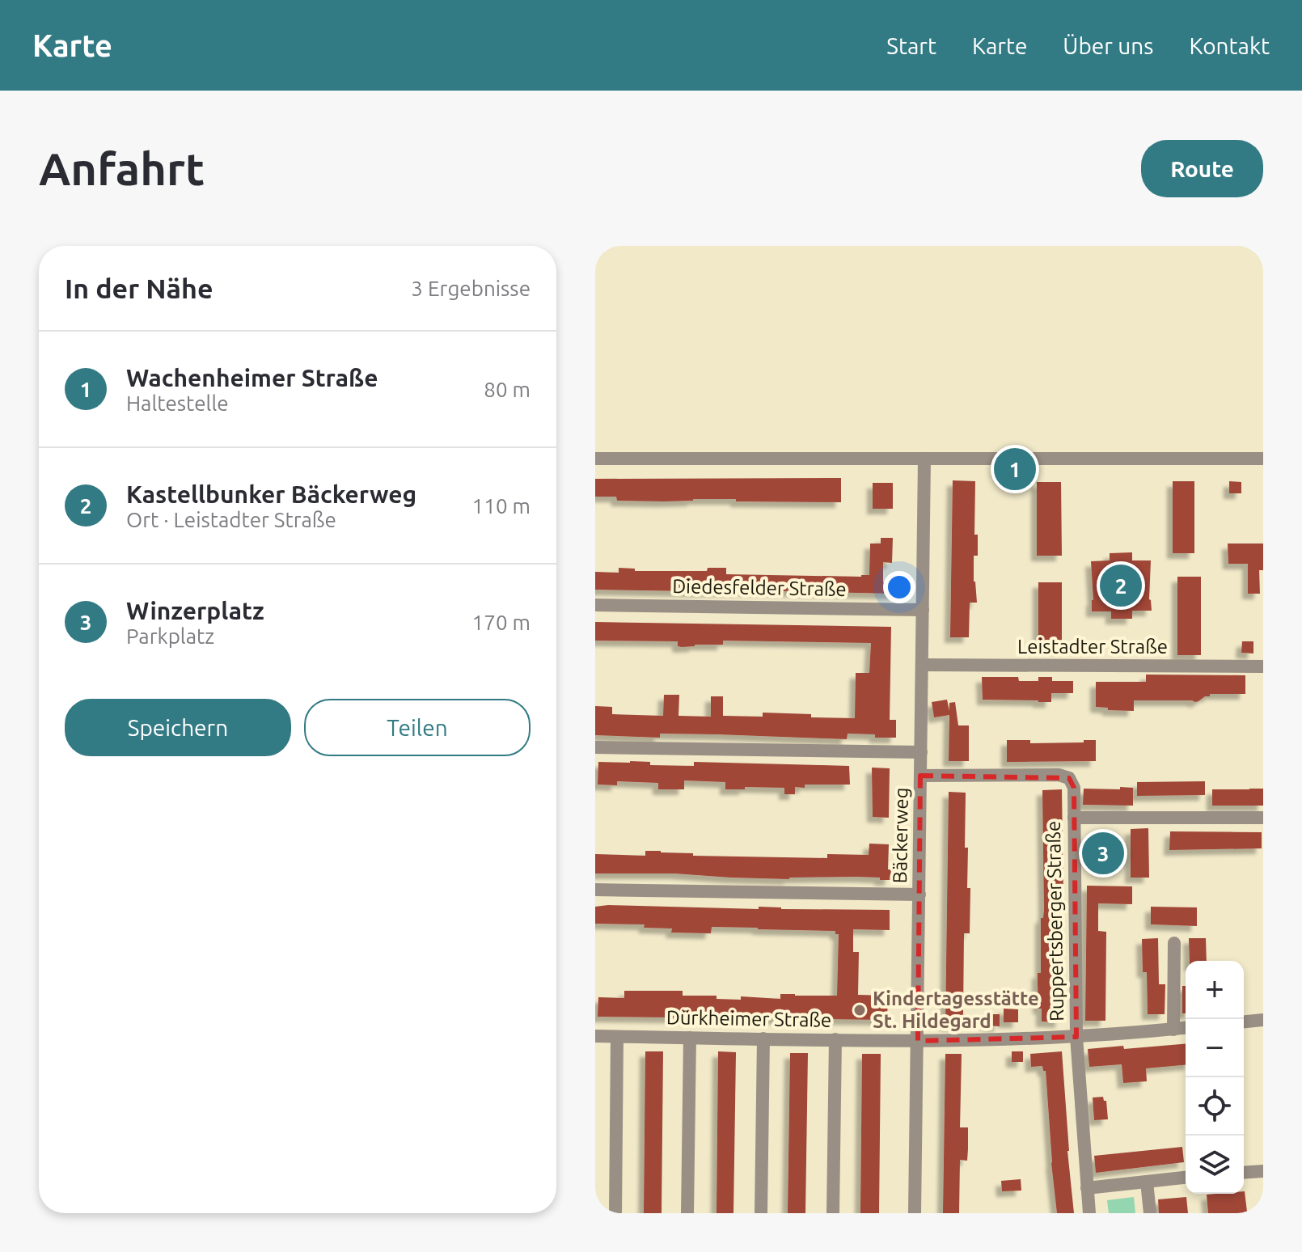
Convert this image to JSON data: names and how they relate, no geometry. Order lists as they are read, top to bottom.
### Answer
{
  "streets": {
    "street": [
      "Diedesfelder Straße",
      "Leistadter Straße",
      "Bäckerweg",
      "Ruppertsberger Straße",
      "Dürkheimer Straße"
    ]
  },
  "crossings": [
    ["Diedesfelder Straße", "Bäckerweg"],
    ["Leistadter Straße", "Bäckerweg"],
    ["Bäckerweg", "Ruppertsberger Straße"],
    ["Bäckerweg", "Dürkheimer Straße"],
    ["Ruppertsberger Straße", "Dürkheimer Straße"]
  ],
  "places": ["Kindertagesstätte St. Hildegard"],
  "page": {
    "header": "Karte",
    "nav": [
      "Start",
      "Karte",
      "Über uns",
      "Kontakt"
    ],
    "buttons": [
      "Route",
      ["Speichern", "Teilen"]
    ],
    "title": "Anfahrt",
    "heading": ["In der Nähe", "3 Ergebnisse"],
    "list": [
      {
        "mark": "1",
        "name": "Wachenheimer Straße",
        "note": "Haltestelle",
        "value": "80 m"
      },
      {
        "mark": "2",
        "name": "Kastellbunker Bäckerweg",
        "note": "Ort · Leistadter Straße",
        "value": "110 m"
      },
      {
        "mark": "3",
        "name": "Winzerplatz",
        "note": "Parkplatz",
        "value": "170 m"
      }
    ],
    "pins": ["1", "2", "3"],
    "map_buttons": ["+", "−"]
  }
}
